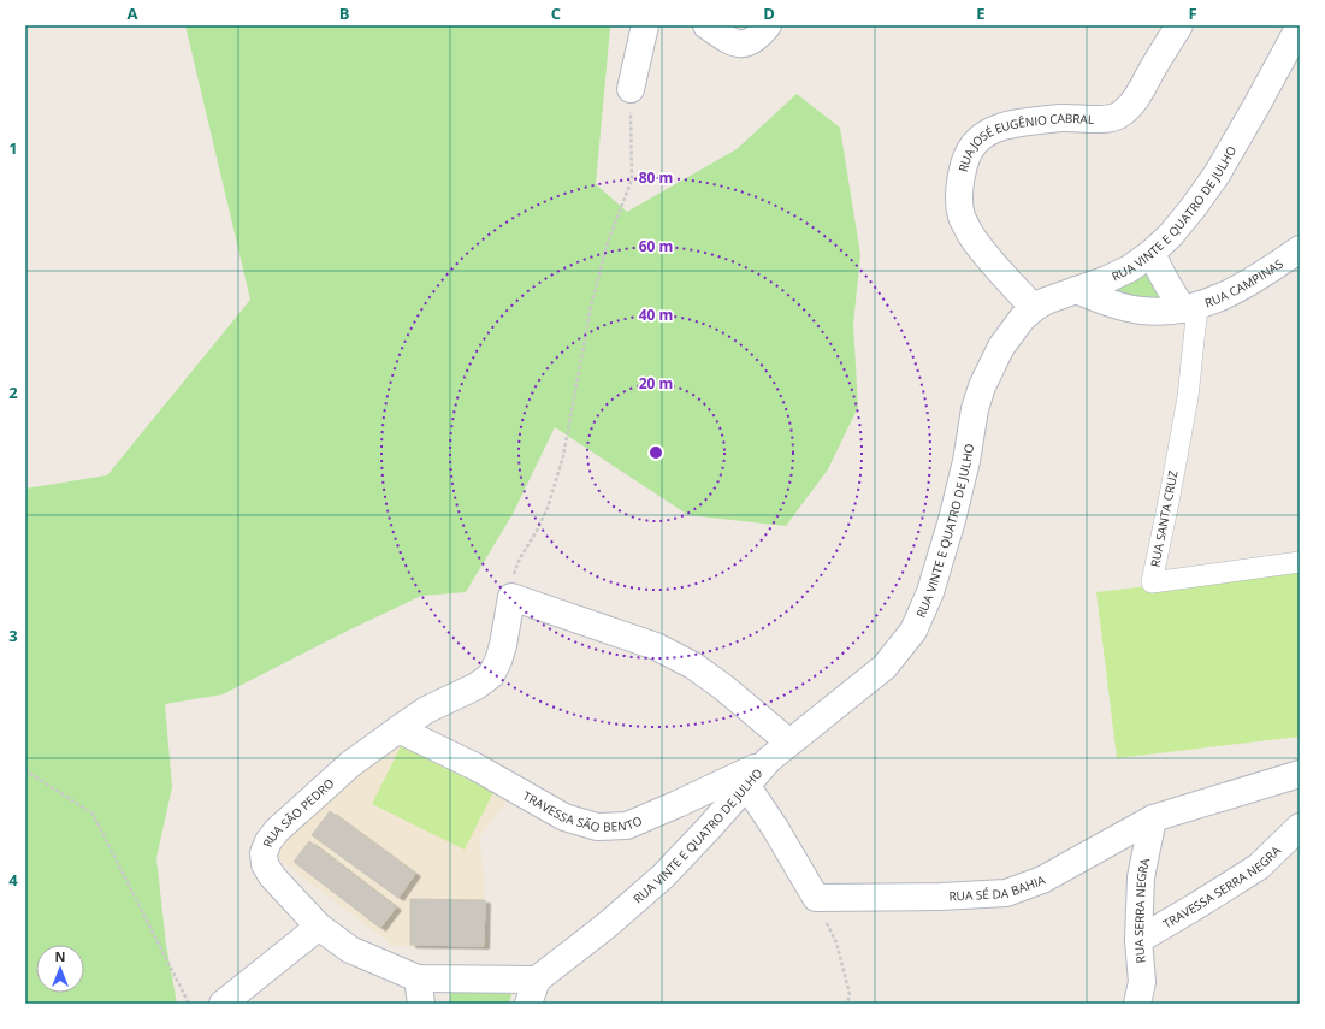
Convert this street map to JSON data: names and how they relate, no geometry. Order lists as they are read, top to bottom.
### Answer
{
  "streets": {
    "street": [
      "RUA JOSÉ EUGÊNIO CABRAL",
      "RUA VINTE E QUATRO DE JULHO",
      "RUA CAMPINAS",
      "RUA SANTA CRUZ",
      "TRAVESSA SÃO BENTO",
      "RUA SÃO PEDRO",
      "RUA SÉ DA BAHIA",
      "TRAVESSA SERRA NEGRA",
      "RUA SERRA NEGRA"
    ]
  },
  "crossings": [
    ["RUA JOSÉ EUGÊNIO CABRAL", "RUA VINTE E QUATRO DE JULHO"],
    ["RUA VINTE E QUATRO DE JULHO", "RUA CAMPINAS"],
    ["RUA VINTE E QUATRO DE JULHO", "TRAVESSA SÃO BENTO"],
    ["RUA VINTE E QUATRO DE JULHO", "RUA SÃO PEDRO"],
    ["RUA CAMPINAS", "RUA SANTA CRUZ"],
    ["TRAVESSA SÃO BENTO", "RUA SÃO PEDRO"],
    ["RUA SÉ DA BAHIA", "RUA SERRA NEGRA"],
    ["TRAVESSA SERRA NEGRA", "RUA SERRA NEGRA"]
  ],
  "north": "top",
  "grid": {
    "columns": [
      "A",
      "B",
      "C",
      "D",
      "E",
      "F"
    ],
    "rows": [
      "1",
      "2",
      "3",
      "4"
    ]
  },
  "rings": [
    "80 m",
    "60 m",
    "40 m",
    "20 m"
  ]
}
